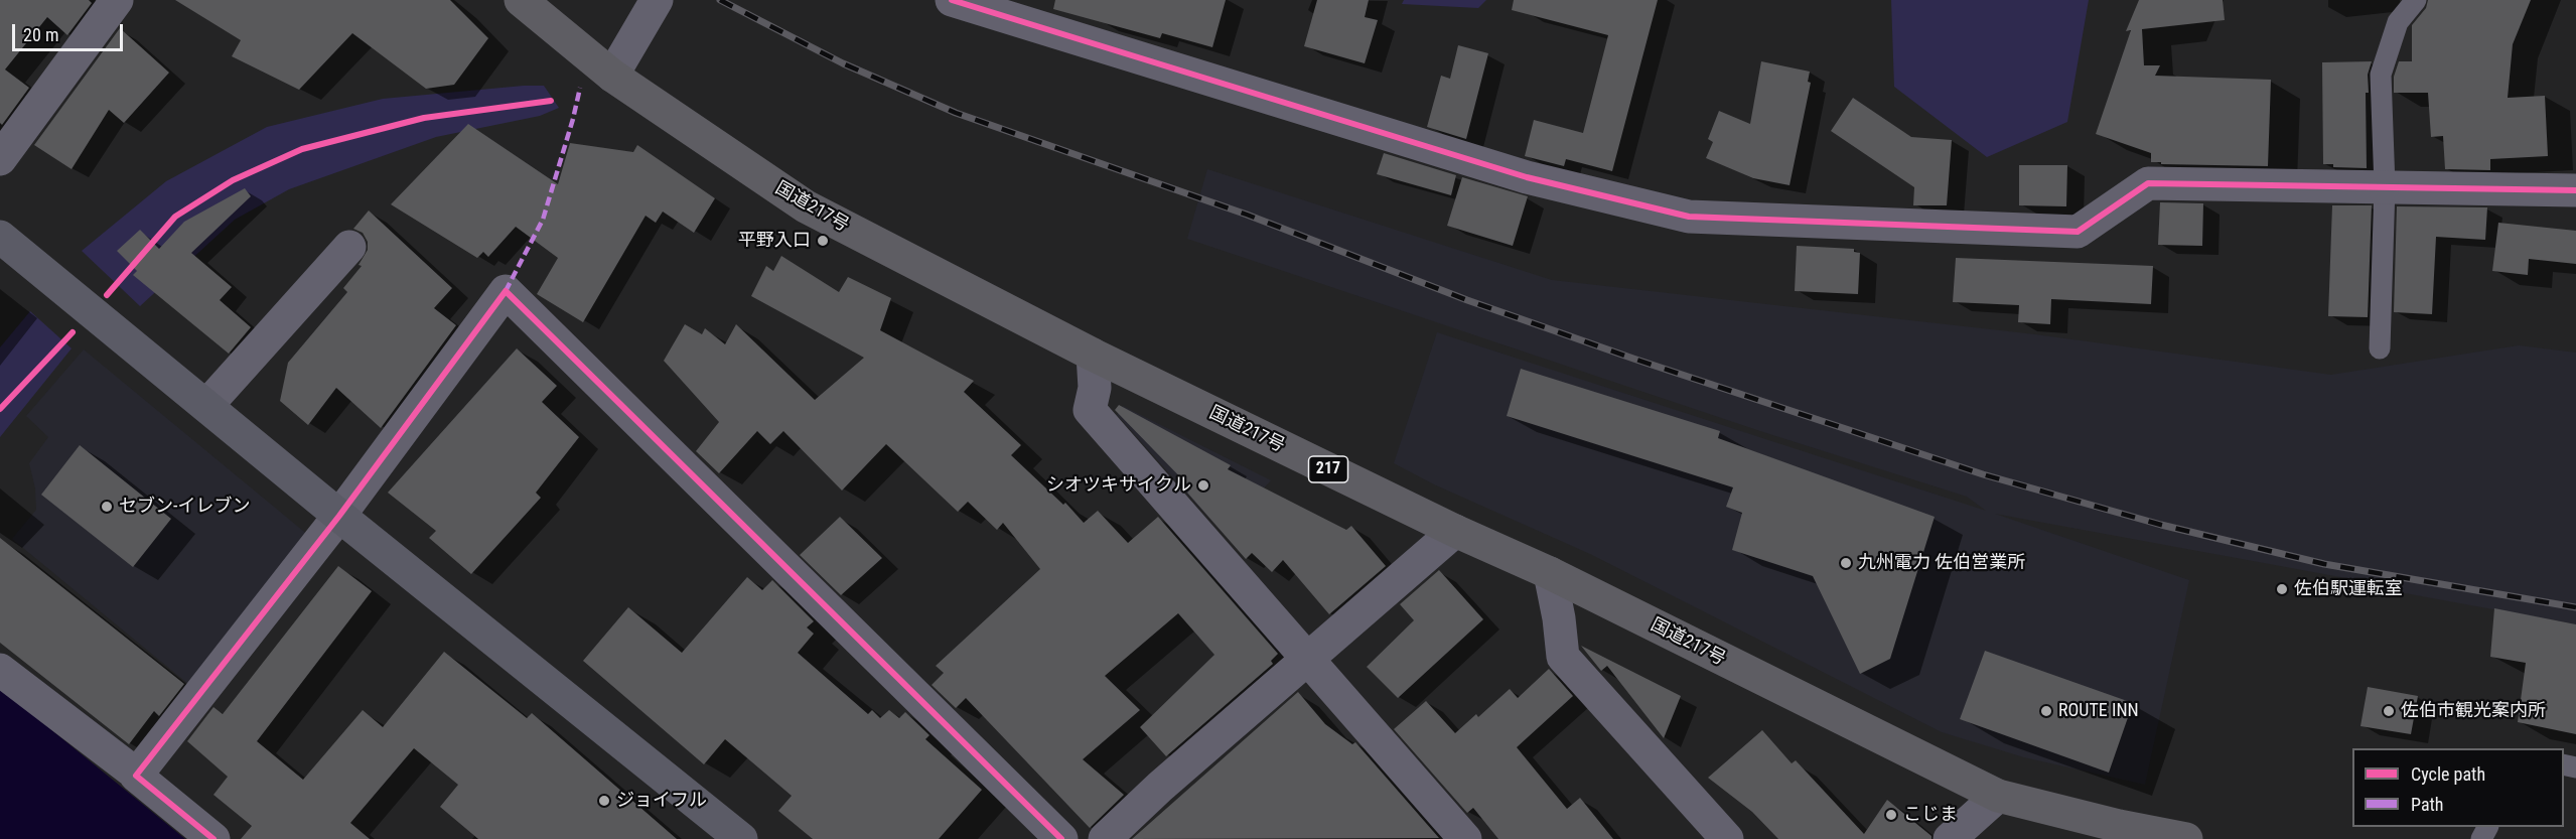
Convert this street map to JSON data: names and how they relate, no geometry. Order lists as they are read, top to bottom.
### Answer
{
  "streets": {
    "highway": ["国道217号", "217"]
  },
  "places": [
    "平野入口",
    "シオツキサイクル",
    "セブン-イレブン",
    "九州電力 佐伯営業所",
    "佐伯駅運転室",
    "ROUTE INN",
    "佐伯市観光案内所",
    "ジョイフル",
    "こじま"
  ],
  "legend": ["Cycle path", "Path"],
  "scale_bar": "20 m"
}
